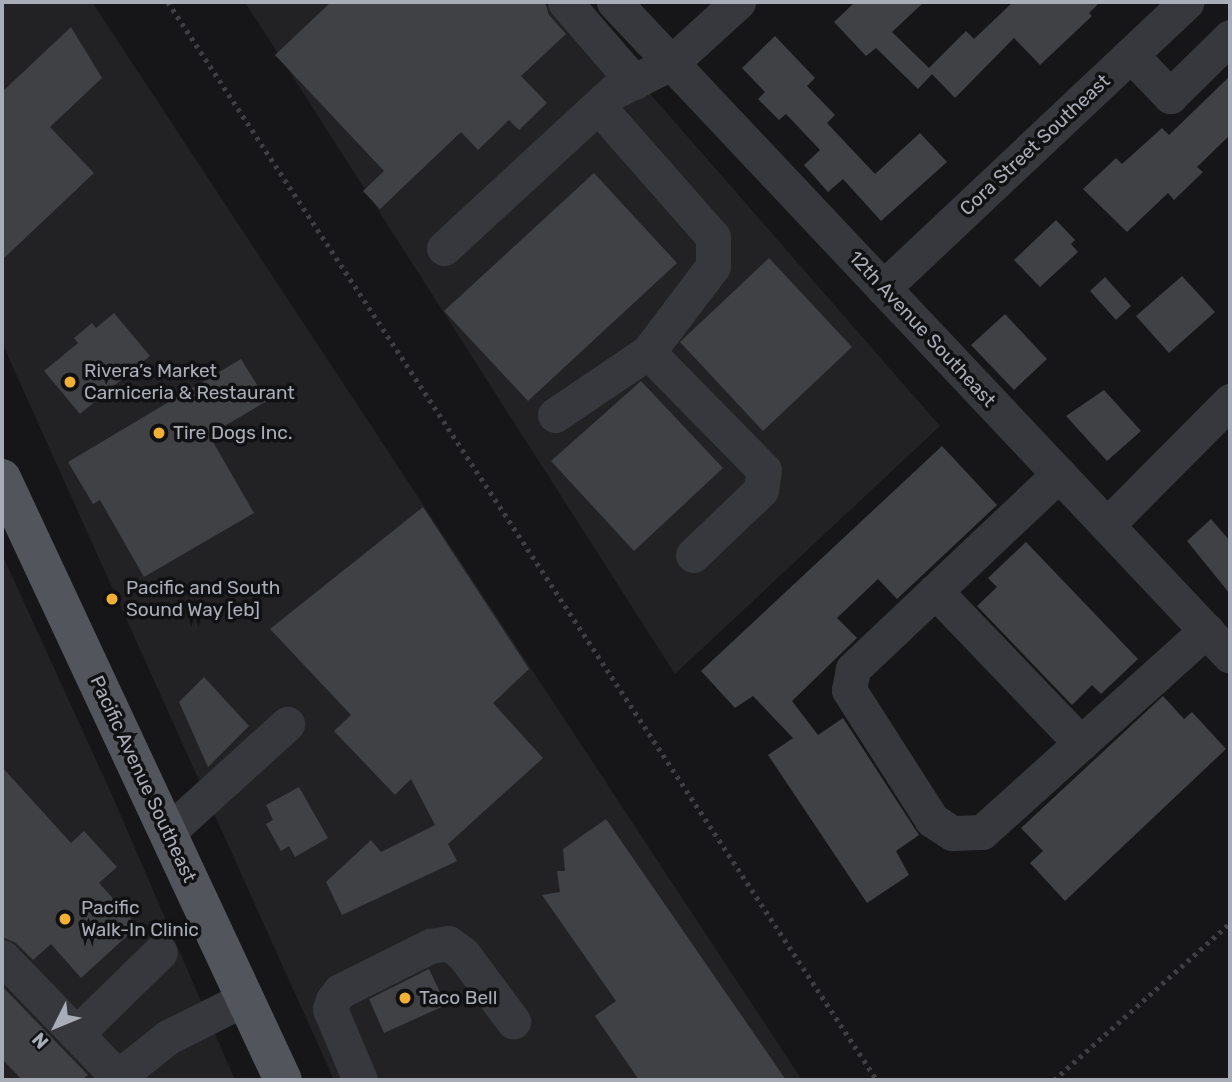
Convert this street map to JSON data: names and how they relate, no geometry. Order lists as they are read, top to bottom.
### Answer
{
  "streets": {
    "main road": ["Pacific Avenue Southeast"],
    "street": ["Cora Street Southeast", "12th Avenue Southeast"]
  },
  "crossings": [
    ["Cora Street Southeast", "12th Avenue Southeast"]
  ],
  "places": [
    "Rivera’s Market Carniceria & Restaurant",
    "Tire Dogs Inc.",
    "Pacific and South Sound Way [eb]",
    "Pacific Walk-In Clinic",
    "Taco Bell"
  ],
  "north": "bottom left"
}
